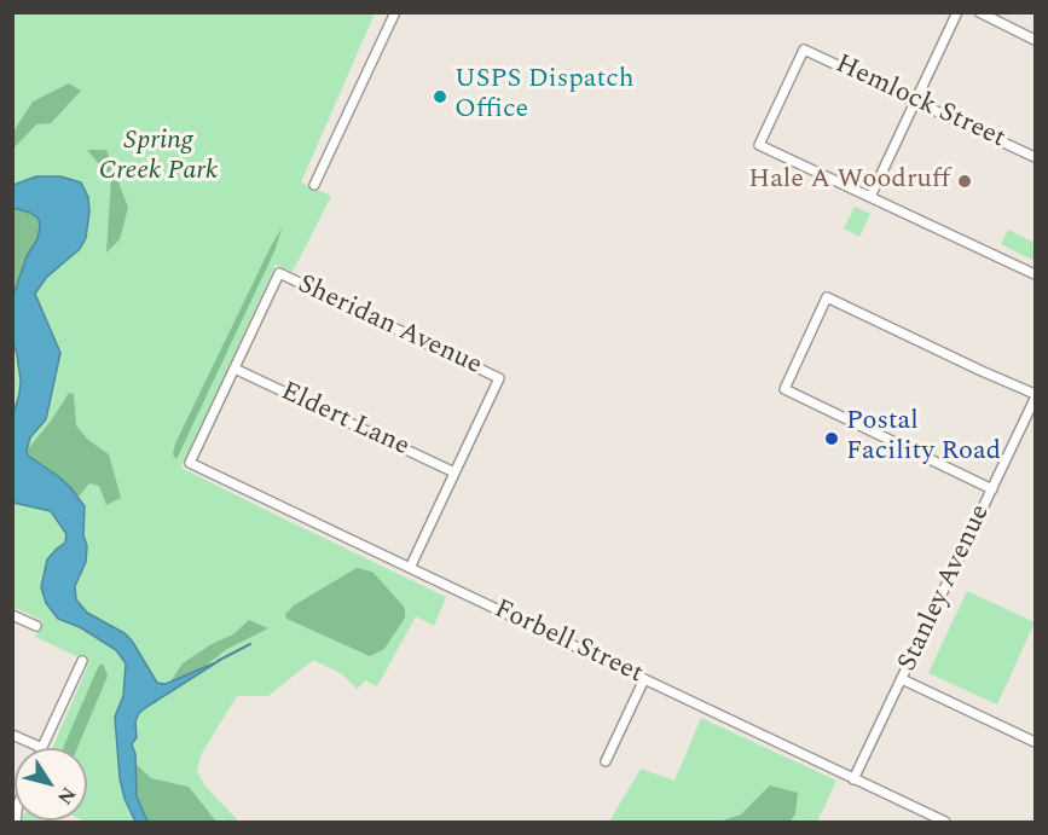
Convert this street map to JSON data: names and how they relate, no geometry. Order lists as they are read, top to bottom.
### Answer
{
  "streets": {
    "street": [
      "Hemlock Street",
      "Sheridan Avenue",
      "Eldert Lane",
      "Stanley Avenue",
      "Forbell Street"
    ]
  },
  "crossings": [
    ["Sheridan Avenue", "Eldert Lane"],
    ["Sheridan Avenue", "Forbell Street"],
    ["Eldert Lane", "Forbell Street"],
    ["Stanley Avenue", "Forbell Street"]
  ],
  "parks": ["Spring Creek Park"],
  "places": ["USPS Dispatch Office", "Hale A Woodruff", "Postal Facility Road"],
  "north": "bottom right"
}
